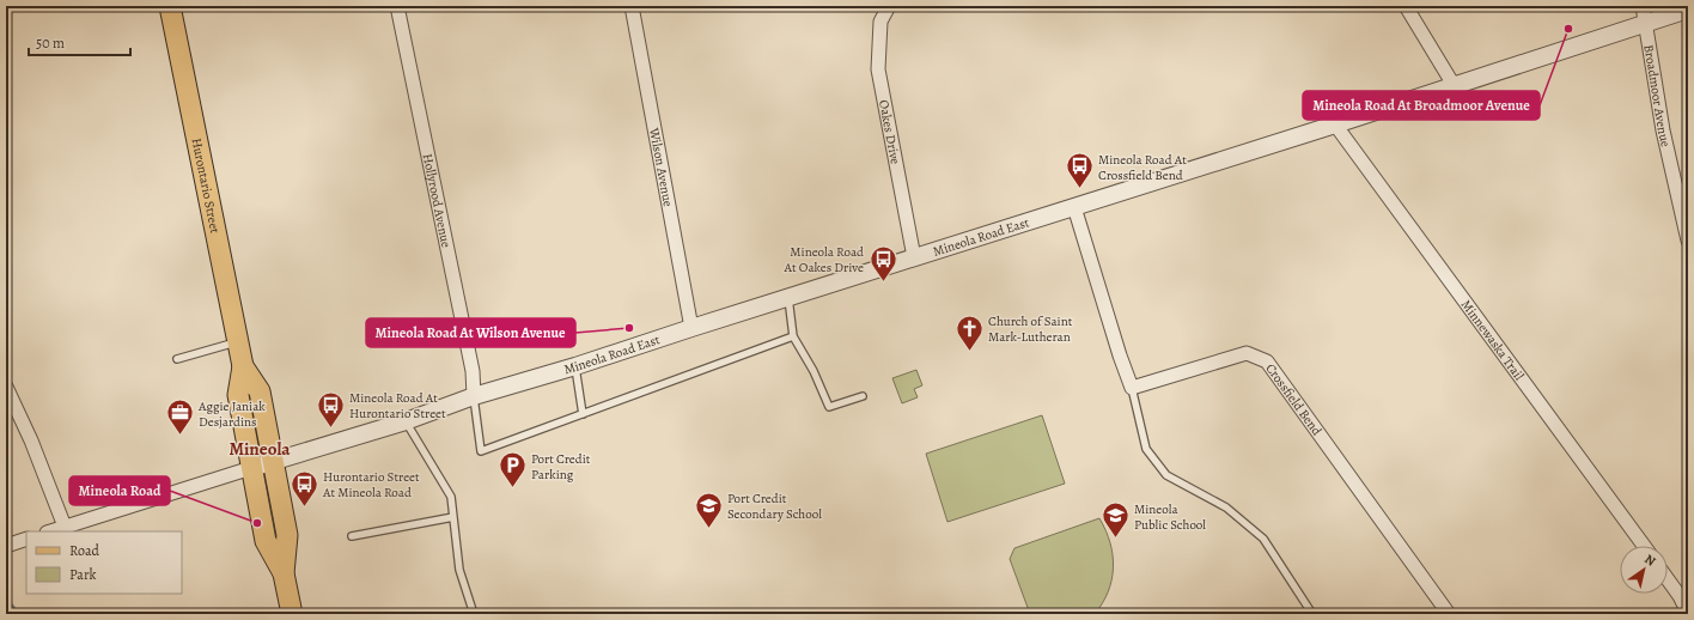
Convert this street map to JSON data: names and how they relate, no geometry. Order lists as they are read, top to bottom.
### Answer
{
  "streets": {
    "main road": ["Hurontario Street"],
    "street": [
      "Broadmoor Avenue",
      "Oakes Drive",
      "Wilson Avenue",
      "Hollyrood Avenue",
      "Mineola Road East",
      "Minnewaska Trail",
      "Crossfield Bend"
    ]
  },
  "crossings": [
    ["Broadmoor Avenue", "Mineola Road East"],
    ["Oakes Drive", "Mineola Road East"],
    ["Wilson Avenue", "Mineola Road East"],
    ["Hurontario Street", "Mineola Road East"],
    ["Hollyrood Avenue", "Mineola Road East"],
    ["Mineola Road East", "Minnewaska Trail"]
  ],
  "districts": ["Mineola"],
  "places": {
    "other": ["Mineola Road At Broadmoor Avenue", "Mineola Road At Wilson Avenue", "Mineola Road"],
    "bus stop": [
      "Mineola Road At Crossfield Bend",
      "Mineola Road At Oakes Drive",
      "Mineola Road At Hurontario Street",
      "Hurontario Street At Mineola Road"
    ],
    "church": ["Church of Saint Mark-Lutheran"],
    "office": ["Aggie Janiak Desjardins"],
    "parking": ["Port Credit Parking"],
    "school or university": ["Port Credit Secondary School", "Mineola Public School"]
  },
  "legend": ["Road", "Park"],
  "scale_bar": "50 m",
  "north": "top right"
}
